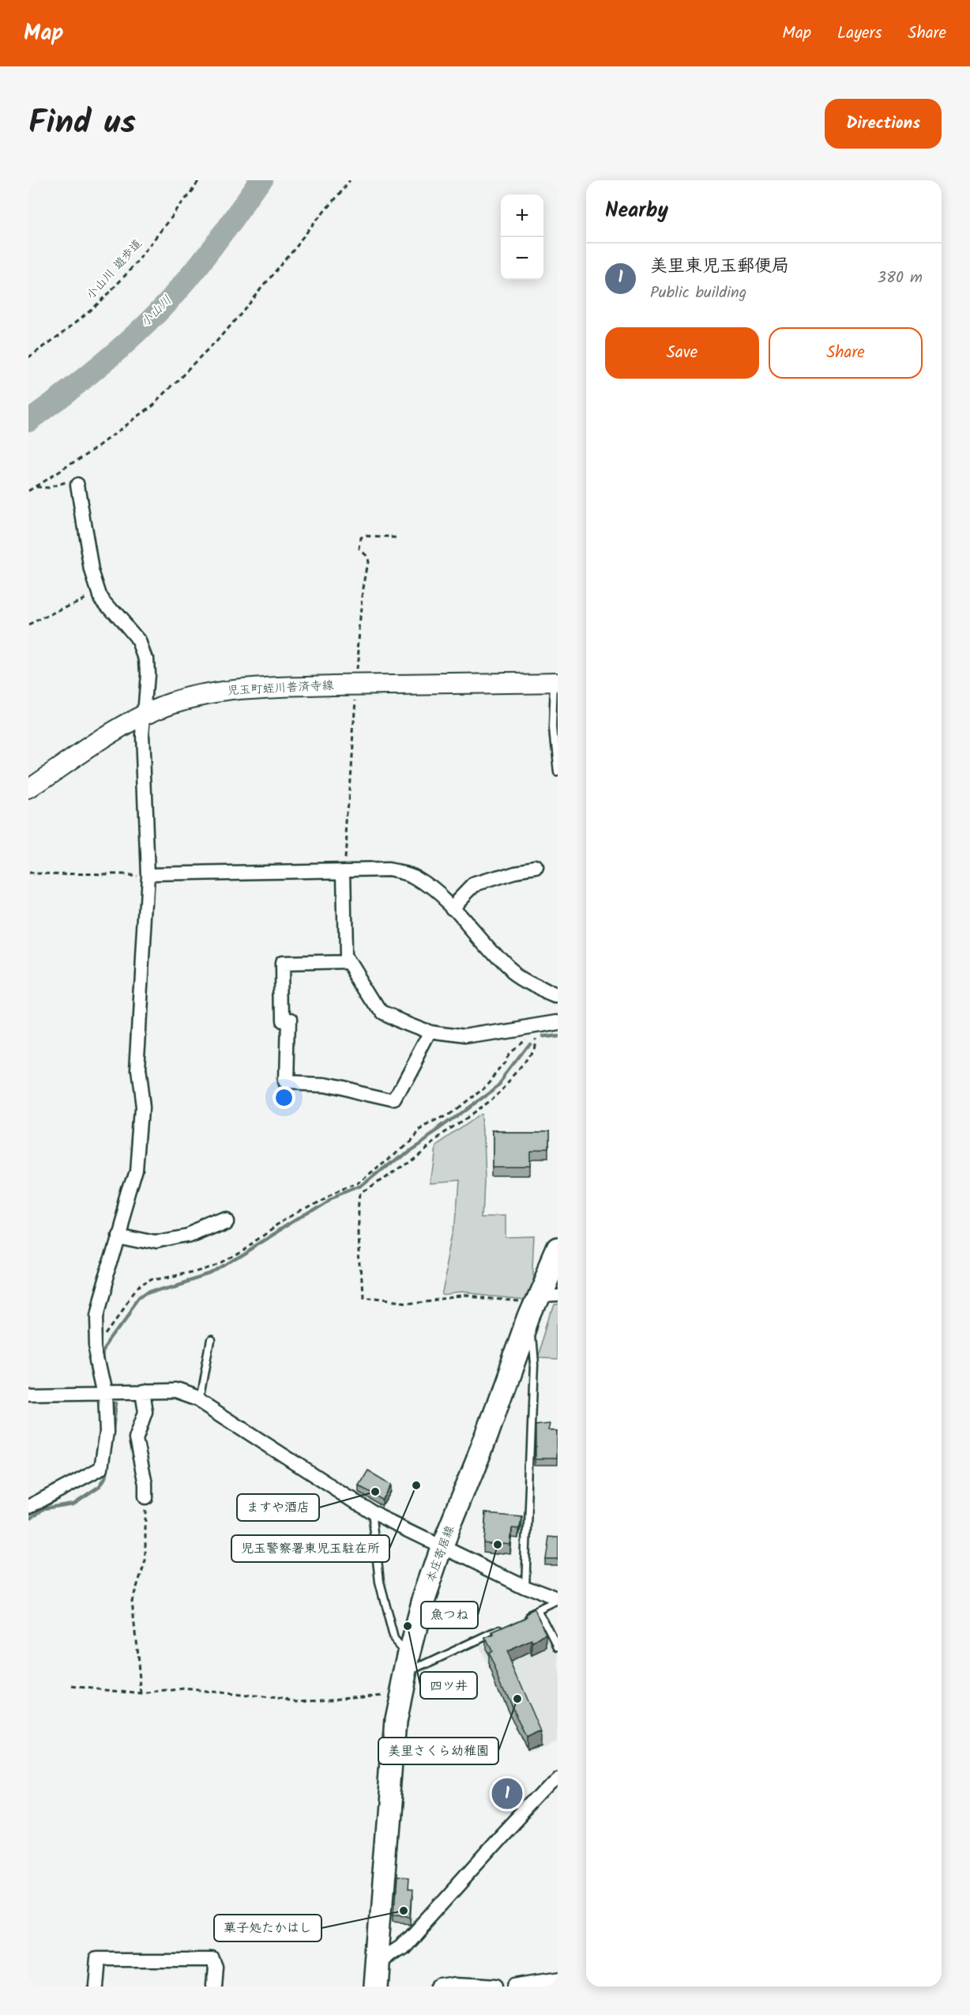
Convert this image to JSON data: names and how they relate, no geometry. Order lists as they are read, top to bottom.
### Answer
{
  "streets": {
    "main road": ["児玉町蛭川普済寺線", "本庄寄居線"],
    "path": ["小山川 遊歩道"]
  },
  "water": ["小山川"],
  "places": [
    "児玉警察署東児玉駐在所",
    "ますや酒店",
    "魚つね",
    "四ツ井",
    "美里さくら幼稚園",
    "菓子処たかはし"
  ],
  "page": {
    "header": "Map",
    "nav": ["Map", "Layers", "Share"],
    "title": "Find us",
    "buttons": [
      "Directions",
      ["Save", "Share"]
    ],
    "heading": "Nearby",
    "map_buttons": ["+", "−"],
    "list": [
      {
        "mark": "1",
        "name": "美里東児玉郵便局",
        "note": "Public building",
        "value": "380 m"
      }
    ],
    "pins": "1"
  }
}
